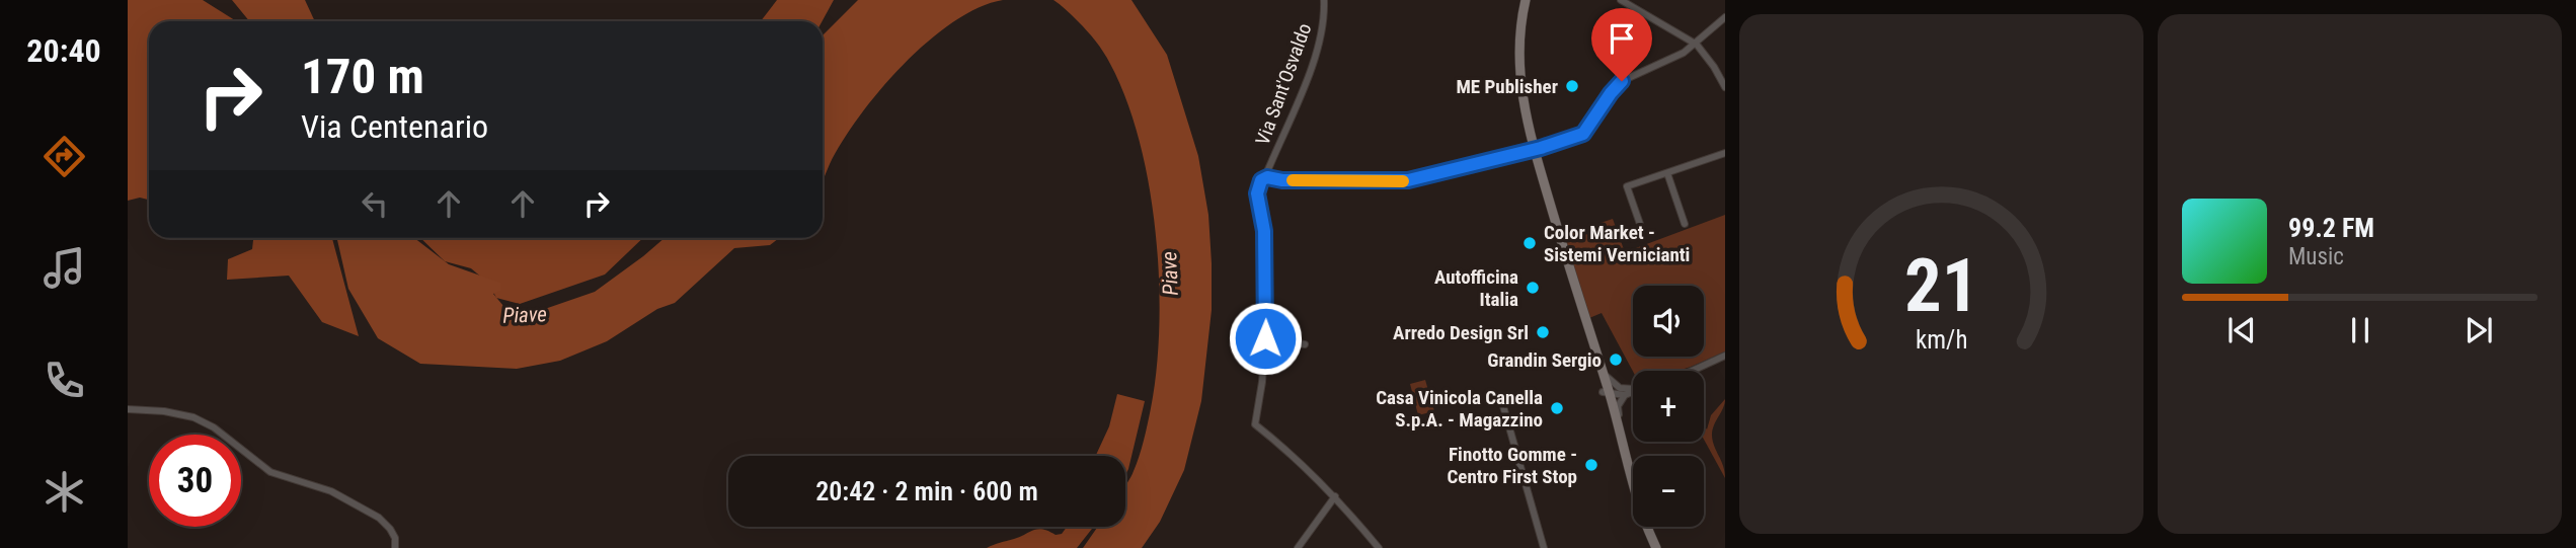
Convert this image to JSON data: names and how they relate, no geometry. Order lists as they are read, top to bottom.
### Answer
{
  "streets": {
    "street": ["Via Sant'Osvaldo"]
  },
  "water": ["Piave"],
  "places": [
    "ME Publisher",
    "Color Market - Sistemi Vernicianti",
    "Autofficina Italia",
    "Arredo Design Srl",
    "Grandin Sergio",
    "Casa Vinicola Canella S.p.A. - Magazzino",
    "Finotto Gomme - Centro First Stop"
  ],
  "page": {
    "tabs": "20:40",
    "turn": ["170 m", "Via Centenario"],
    "song": ["99.2 FM", "Music"],
    "map_buttons": ["+", "−"],
    "limit": "30",
    "trip": "20:42 · 2 min · 600 m",
    "gauge": ["21", "km/h"]
  }
}
